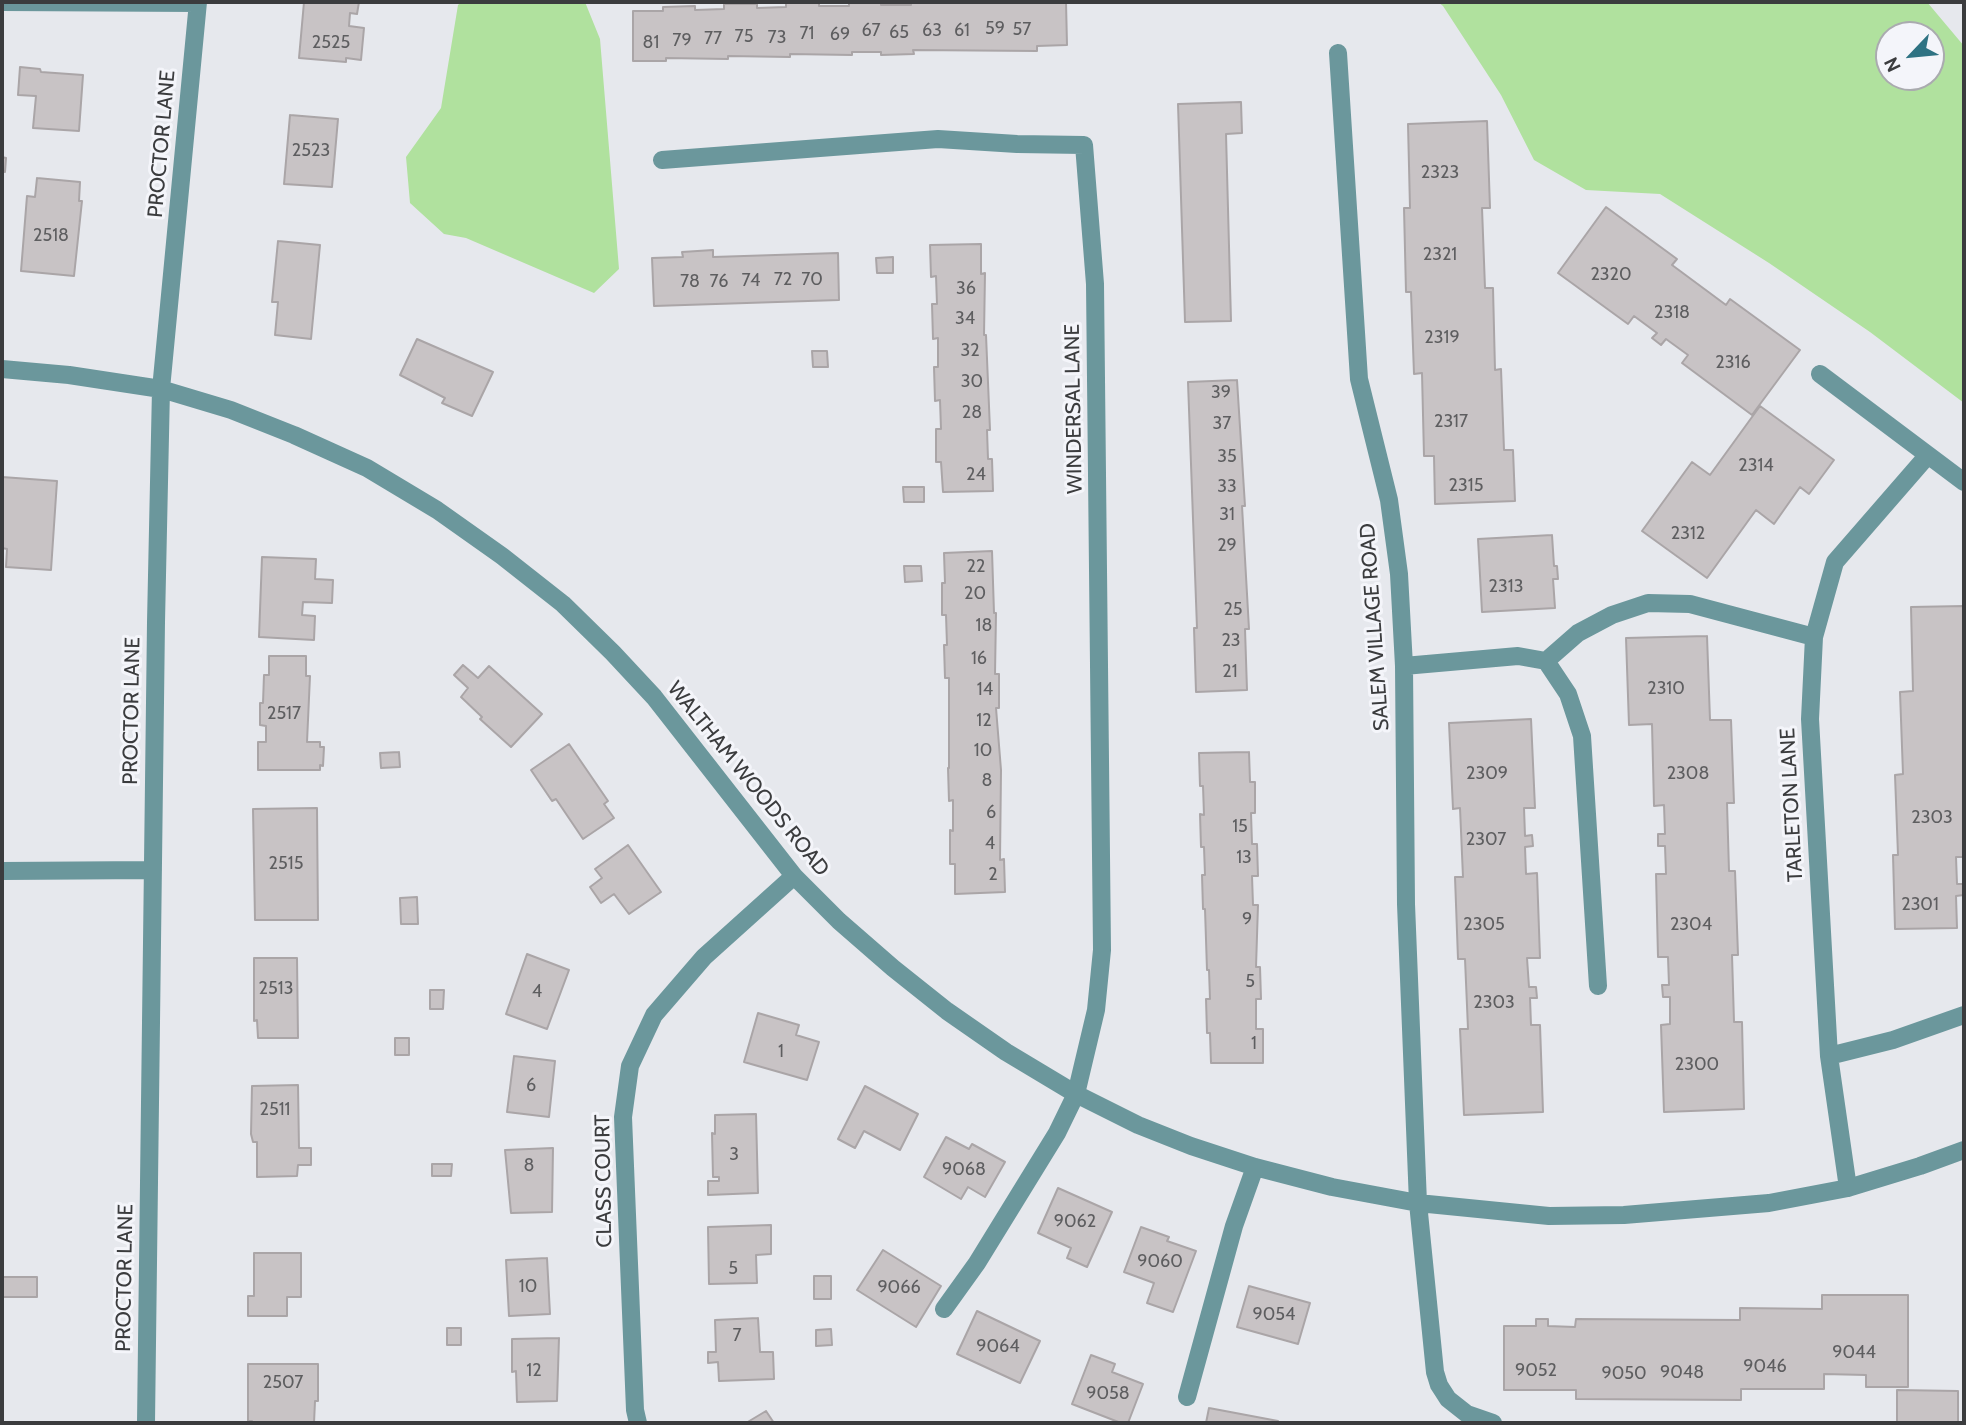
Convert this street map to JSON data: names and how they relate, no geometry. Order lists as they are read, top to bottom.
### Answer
{
  "streets": {
    "street": [
      "PROCTOR LANE",
      "WINDERSAL LANE",
      "SALEM VILLAGE ROAD",
      "WALTHAM WOODS ROAD",
      "TARLETON LANE",
      "CLASS COURT"
    ]
  },
  "crossings": [
    ["PROCTOR LANE", "WALTHAM WOODS ROAD"],
    ["WINDERSAL LANE", "WALTHAM WOODS ROAD"],
    ["SALEM VILLAGE ROAD", "WALTHAM WOODS ROAD"],
    ["WALTHAM WOODS ROAD", "TARLETON LANE"],
    ["WALTHAM WOODS ROAD", "CLASS COURT"]
  ],
  "house_numbers": [
    "59",
    "57",
    "67",
    "63",
    "61",
    "65",
    "71",
    "69",
    "75",
    "73",
    "77",
    "79",
    "2525",
    "81",
    "2523",
    "2323",
    "2518",
    "2321",
    "2320",
    "72",
    "70",
    "74",
    "78",
    "76",
    "36",
    "2318",
    "34",
    "2319",
    "32",
    "2316",
    "30",
    "39",
    "28",
    "2317",
    "37",
    "35",
    "2314",
    "24",
    "2315",
    "33",
    "31",
    "2312",
    "29",
    "22",
    "2313",
    "20",
    "25",
    "18",
    "23",
    "16",
    "21",
    "2310",
    "14",
    "2517",
    "12",
    "10",
    "2309",
    "2308",
    "8",
    "6",
    "2303",
    "15",
    "2307",
    "4",
    "13",
    "2515",
    "2",
    "2301",
    "9",
    "2305",
    "2304",
    "5",
    "2513",
    "4",
    "2303",
    "1",
    "1",
    "2300",
    "6",
    "2511",
    "3",
    "8",
    "9068",
    "9062",
    "9060",
    "5",
    "10",
    "9066",
    "9054",
    "7",
    "9064",
    "9044",
    "9046",
    "12",
    "9052",
    "9048",
    "9050",
    "2507",
    "9058"
  ],
  "north": "bottom left"
}
